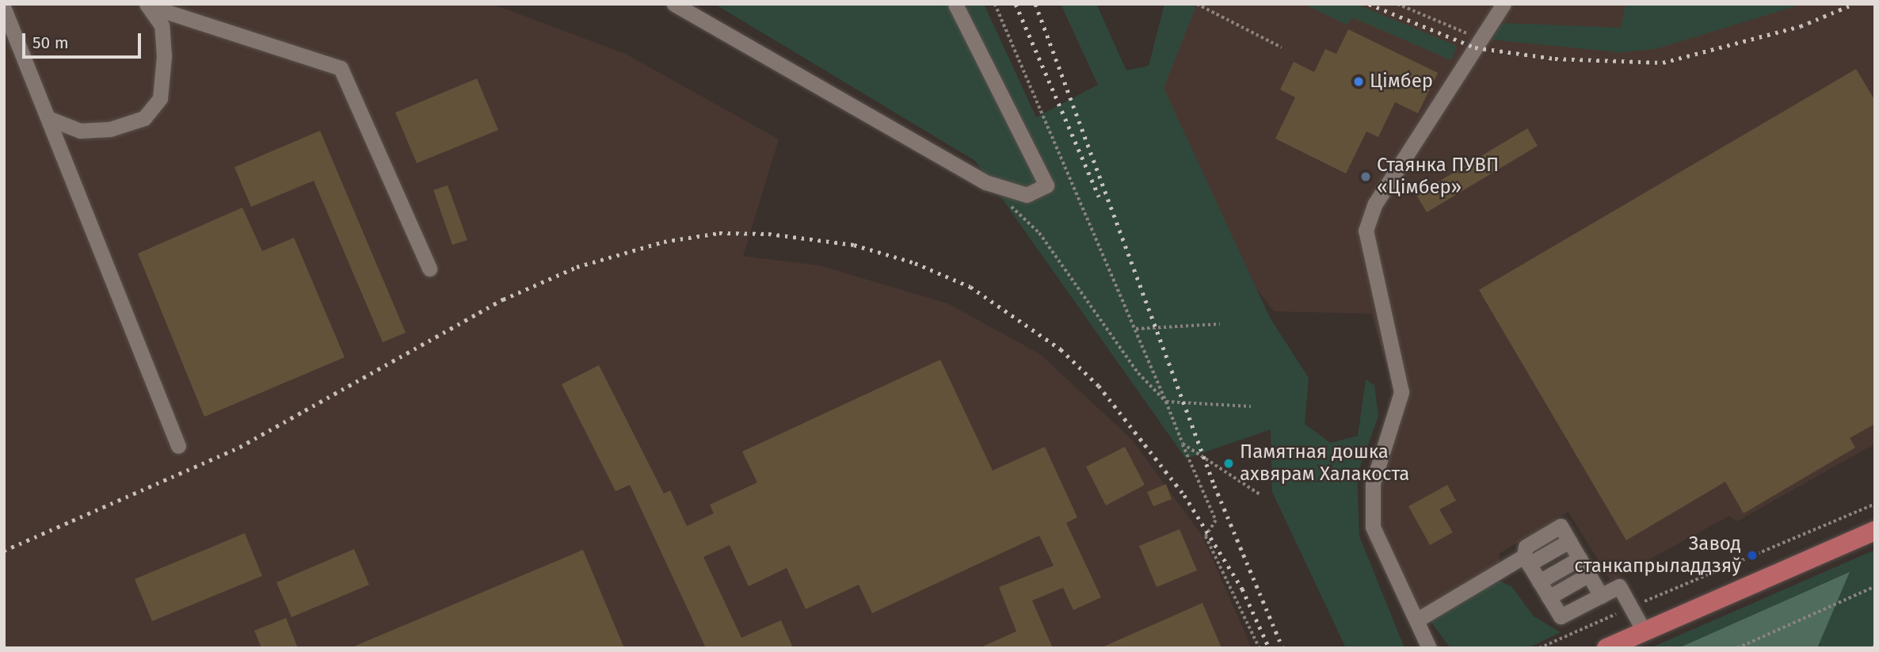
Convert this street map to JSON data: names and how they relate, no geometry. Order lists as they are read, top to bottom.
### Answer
{
  "places": [
    "Цімбер",
    "Стаянка ПУВП «Цімбер»",
    "Памятная дошка ахвярам Халакоста",
    "Завод станкапрыладдзяў"
  ],
  "scale_bar": "50 m"
}
